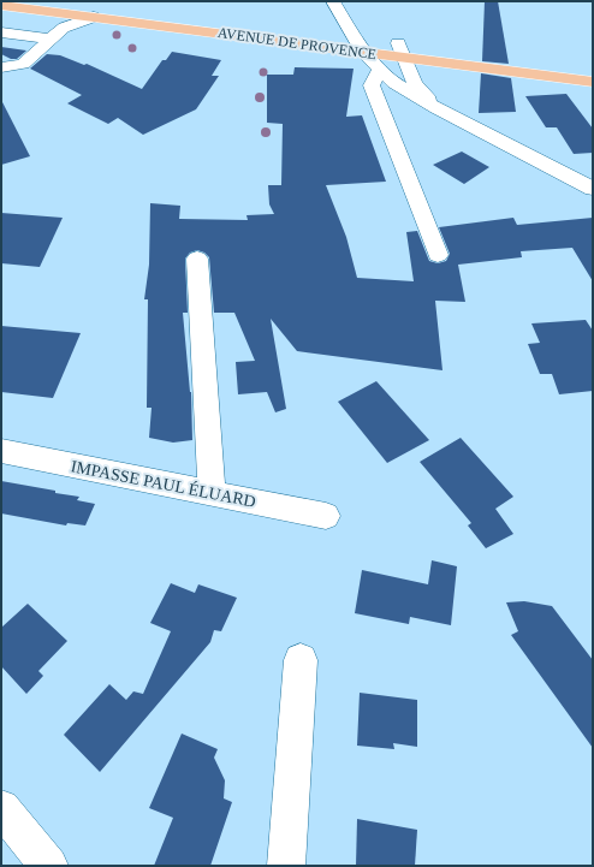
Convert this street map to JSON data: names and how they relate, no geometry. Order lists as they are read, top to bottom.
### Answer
{
  "streets": {
    "main road": ["AVENUE DE PROVENCE"],
    "street": ["IMPASSE PAUL ÉLUARD"]
  }
}
